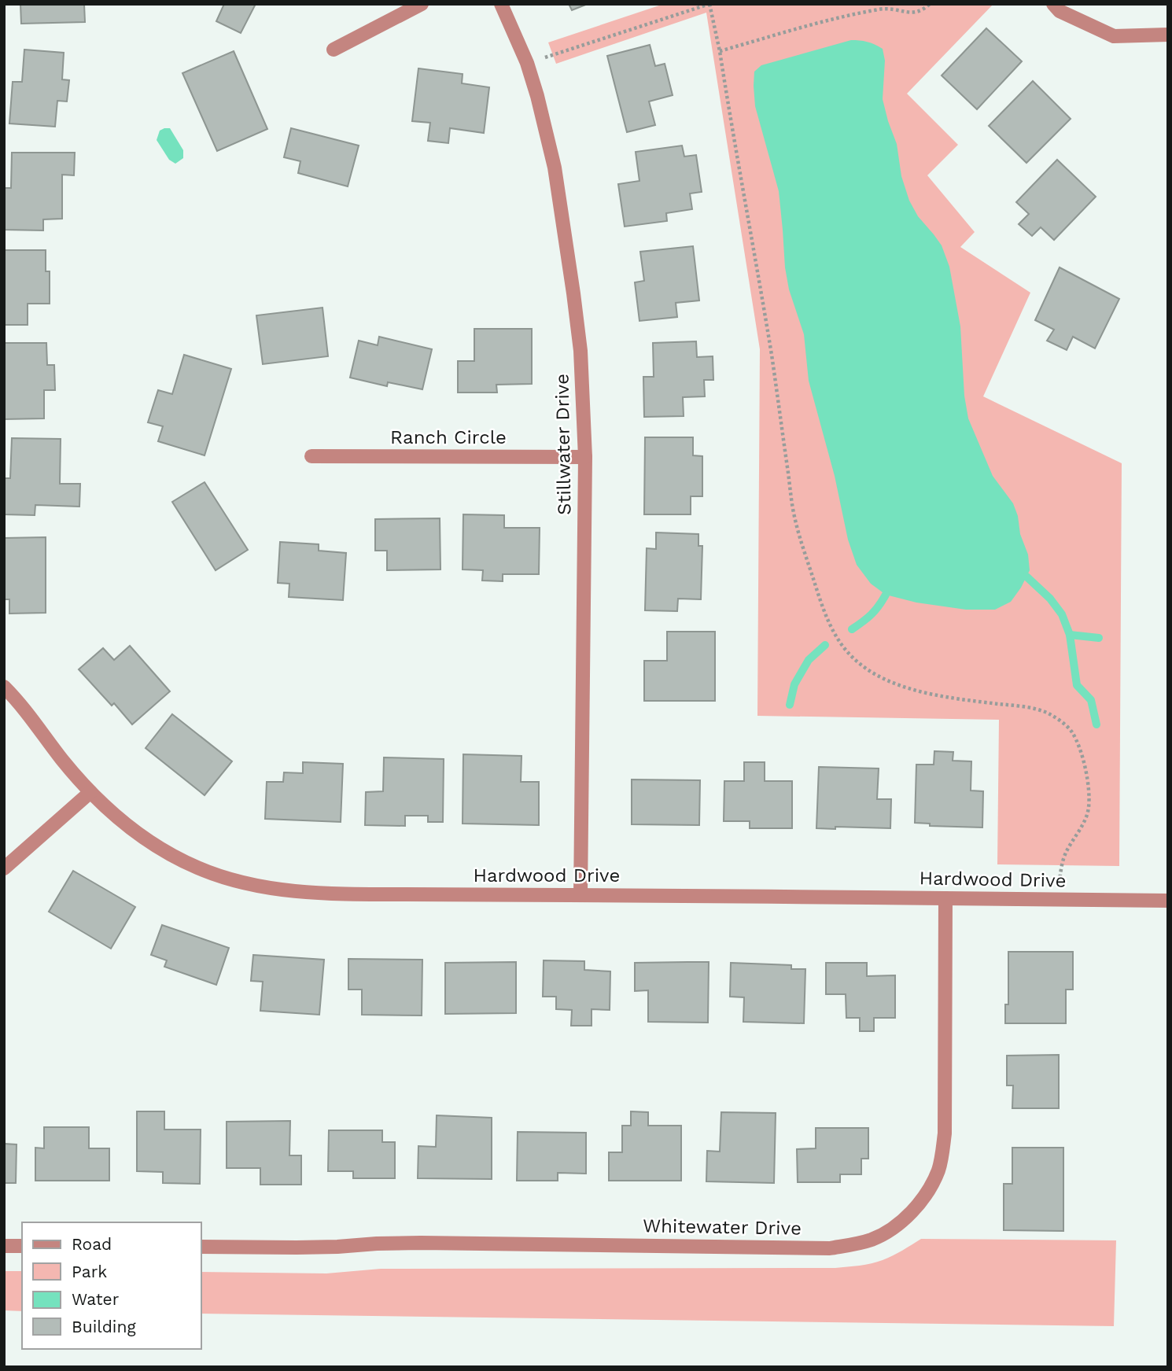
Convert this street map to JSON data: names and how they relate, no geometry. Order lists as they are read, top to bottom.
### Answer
{
  "streets": {
    "street": [
      "Ranch Circle",
      "Stillwater Drive",
      "Hardwood Drive",
      "Whitewater Drive"
    ]
  },
  "crossings": [
    ["Ranch Circle", "Stillwater Drive"],
    ["Stillwater Drive", "Hardwood Drive"],
    ["Hardwood Drive", "Whitewater Drive"]
  ],
  "legend": [
    "Road",
    "Park",
    "Water",
    "Building"
  ]
}
